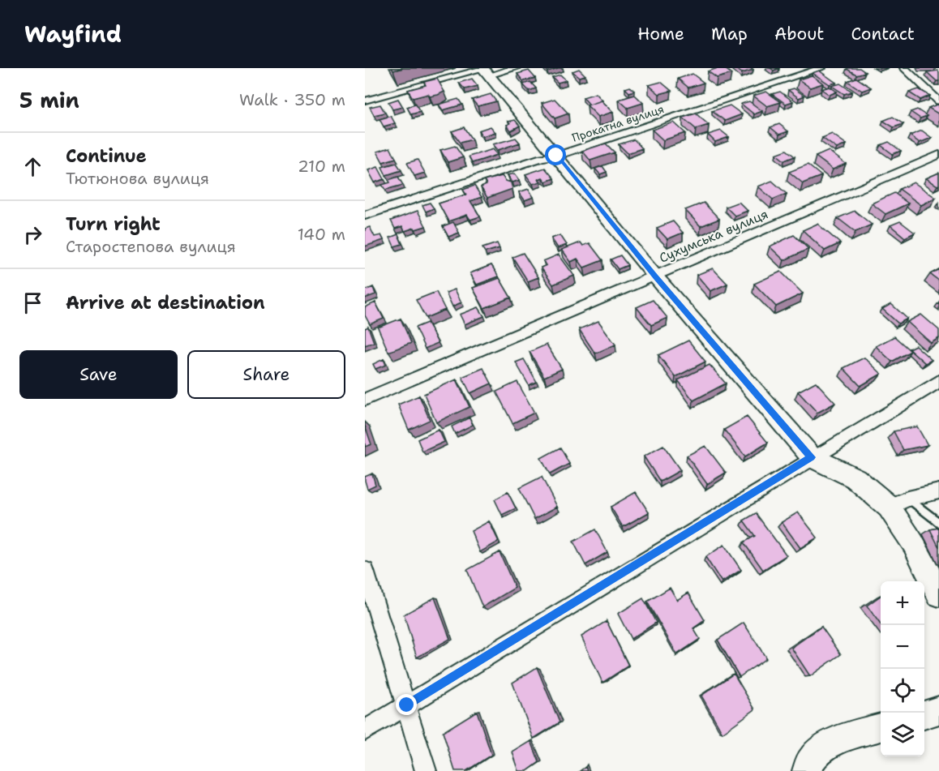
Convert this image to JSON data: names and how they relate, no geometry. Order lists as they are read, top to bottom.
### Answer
{
  "streets": {
    "street": ["Прокатна вулиця", "Сухумська вулиця"]
  },
  "page": {
    "header": "Wayfind",
    "nav": [
      "Home",
      "Map",
      "About",
      "Contact"
    ],
    "heading": ["5 min", "Walk · 350 m"],
    "list": [
      ["Continue", "Тютюнова вулиця", "210 m"],
      ["Turn right", "Старостепова вулиця", "140 m"],
      "Arrive at destination"
    ],
    "buttons": ["Save", "Share"],
    "map_buttons": ["+", "−"]
  }
}
